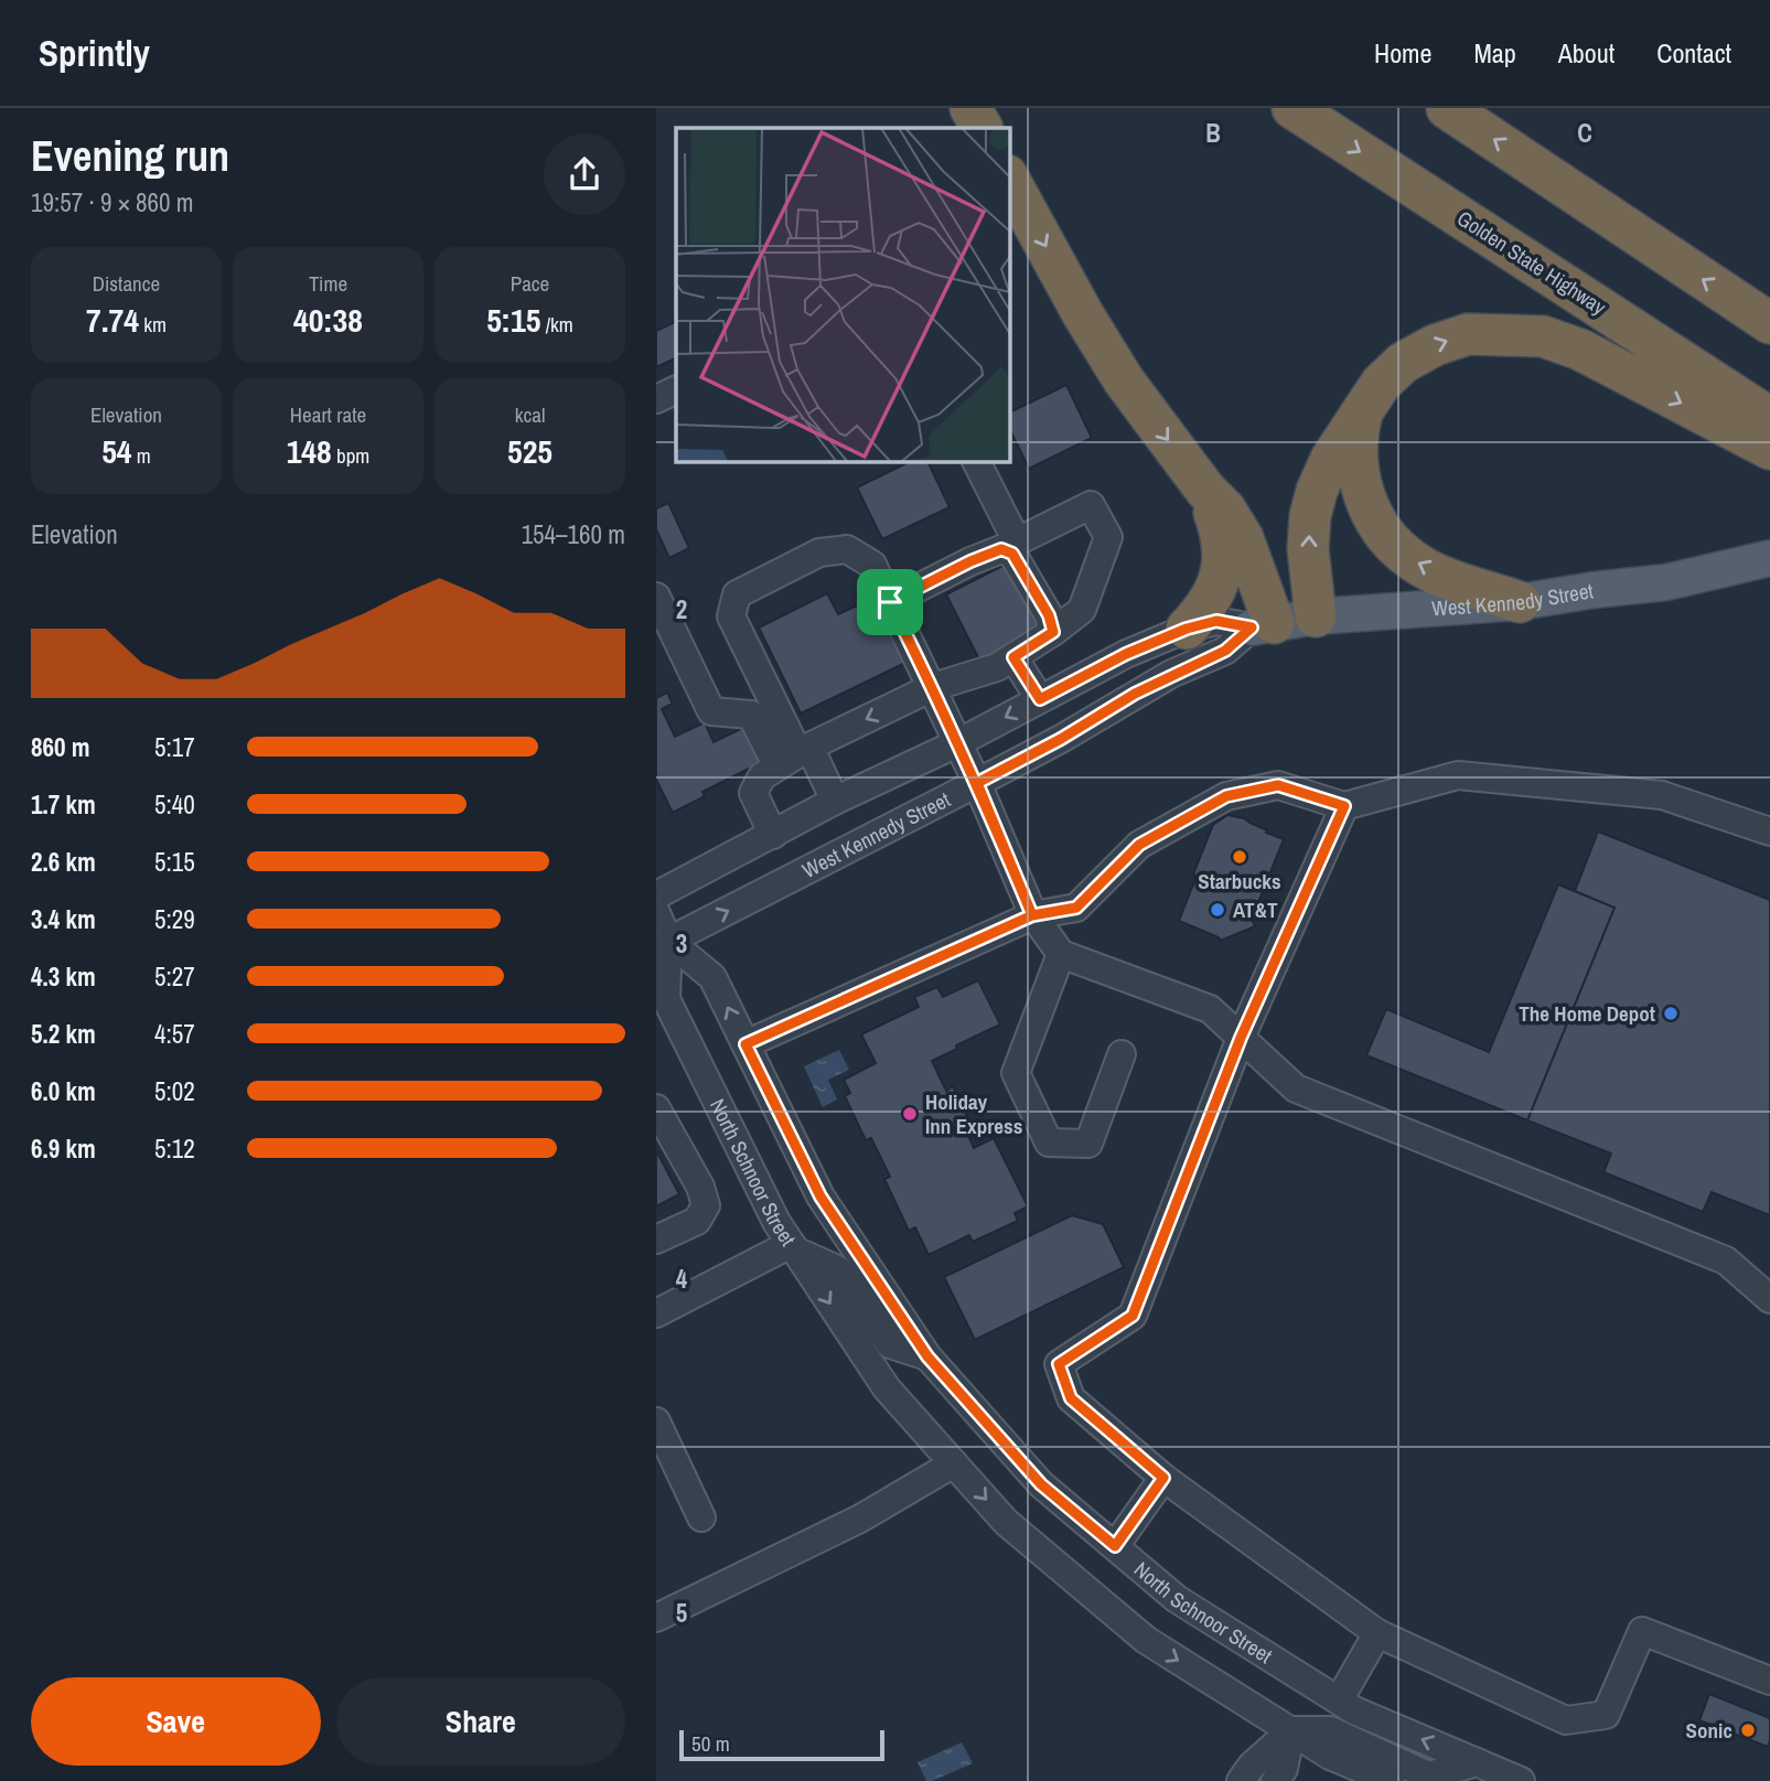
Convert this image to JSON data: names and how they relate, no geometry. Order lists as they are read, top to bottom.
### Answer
{
  "streets": {
    "highway": ["Golden State Highway"],
    "main road": ["West Kennedy Street"],
    "street": ["North Schnoor Street"]
  },
  "crossings": [
    ["West Kennedy Street", "North Schnoor Street"]
  ],
  "places": [
    "Starbucks",
    "AT&T",
    "The Home Depot",
    "Holiday Inn Express",
    "Sonic"
  ],
  "scale_bar": "50 m",
  "page": {
    "header": "Sprintly",
    "nav": [
      "Home",
      "Map",
      "About",
      "Contact"
    ],
    "heading": ["Evening run", "19:57 · 9 × 860 m"],
    "stats": [
      ["Distance", "7.74 km"],
      ["Time", "40:38"],
      ["Pace", "5:15 /km"],
      ["Elevation", "54 m"],
      ["Heart rate", "148 bpm"],
      ["kcal", "525"]
    ],
    "chart": ["Elevation", "154–160 m"],
    "list": [
      {
        "name": "860 m",
        "note": "5:17"
      },
      {
        "name": "1.7 km",
        "note": "5:40"
      },
      {
        "name": "2.6 km",
        "note": "5:15"
      },
      {
        "name": "3.4 km",
        "note": "5:29"
      },
      {
        "name": "4.3 km",
        "note": "5:27"
      },
      {
        "name": "5.2 km",
        "note": "4:57"
      },
      {
        "name": "6.0 km",
        "note": "5:02"
      },
      {
        "name": "6.9 km",
        "note": "5:12"
      }
    ],
    "buttons": ["Save", "Share"],
    "scale": "50 m"
  },
  "grid": {
    "columns": ["B", "C"],
    "rows": [
      "2",
      "3",
      "4",
      "5"
    ]
  }
}
